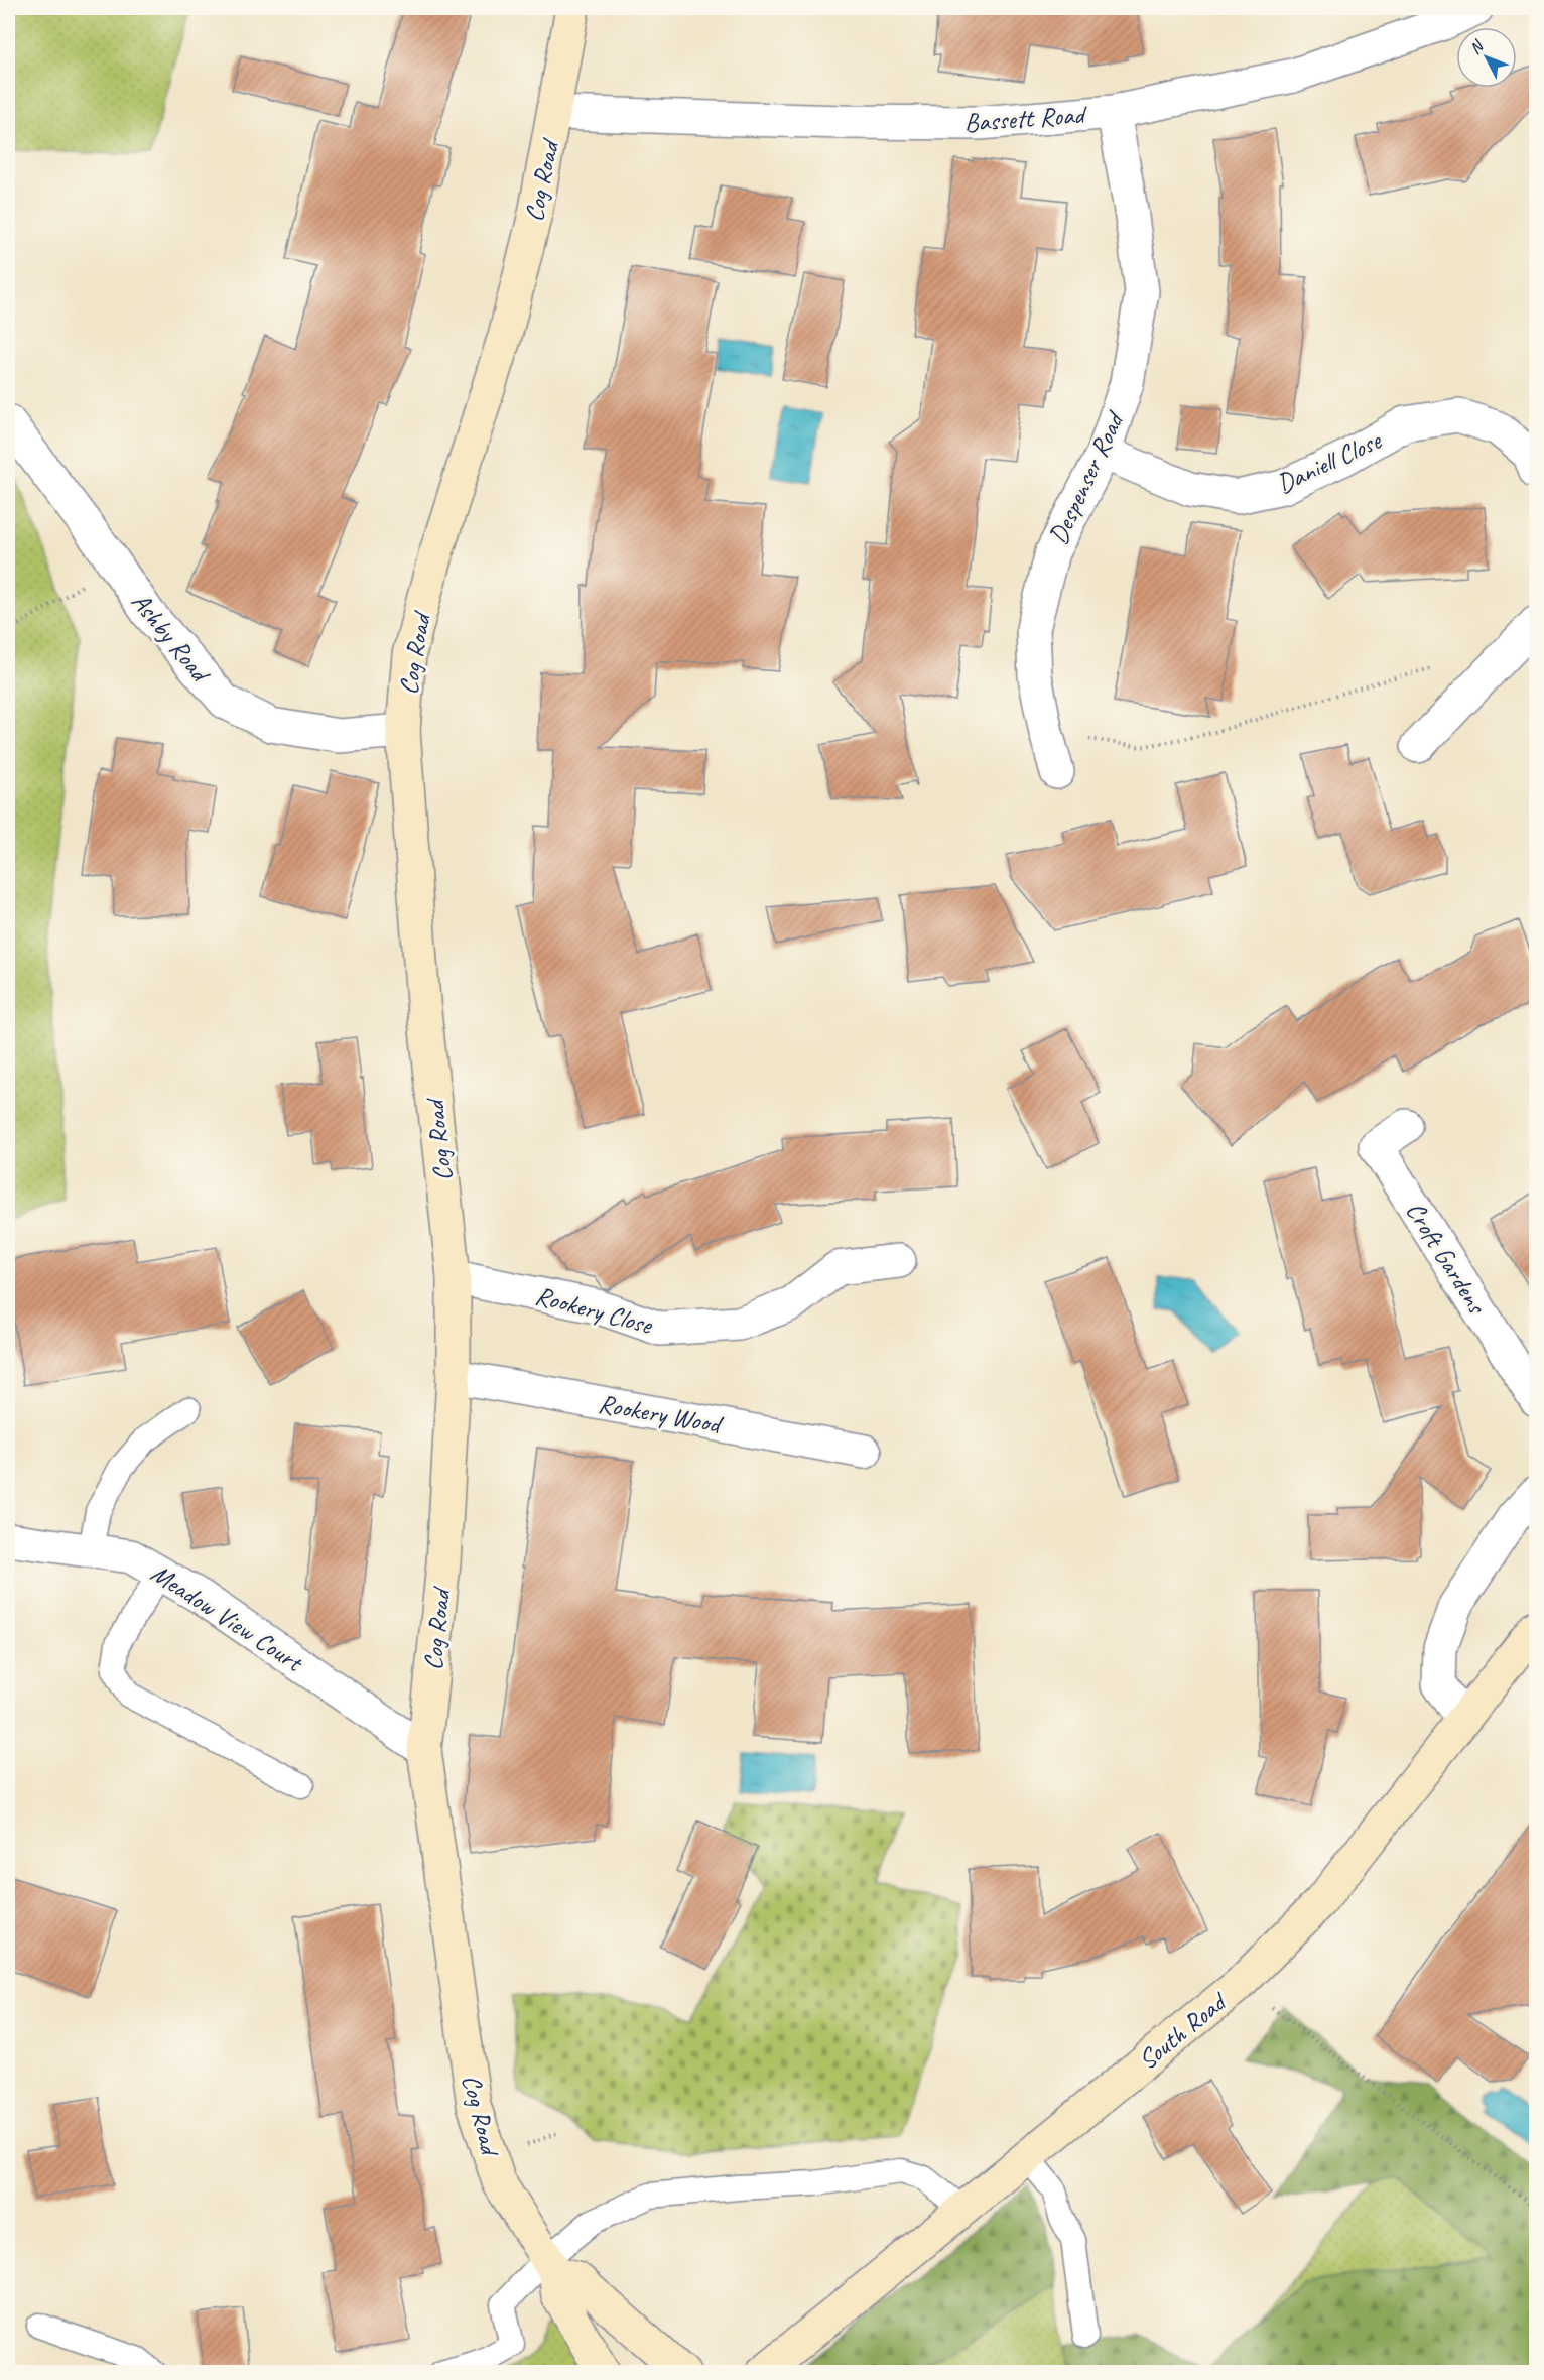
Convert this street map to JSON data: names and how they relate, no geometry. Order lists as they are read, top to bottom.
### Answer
{
  "streets": {
    "street": [
      "Bassett Road",
      "Cog Road",
      "Daniell Close",
      "Despenser Road",
      "Ashby Road",
      "Croft Gardens",
      "Rookery Close",
      "Rookery Wood",
      "Meadow View Court",
      "South Road"
    ]
  },
  "crossings": [
    ["Bassett Road", "Cog Road"],
    ["Bassett Road", "Despenser Road"],
    ["Cog Road", "Ashby Road"],
    ["Cog Road", "Rookery Close"],
    ["Cog Road", "Rookery Wood"],
    ["Cog Road", "Meadow View Court"],
    ["Daniell Close", "Despenser Road"]
  ],
  "north": "top left"
}
